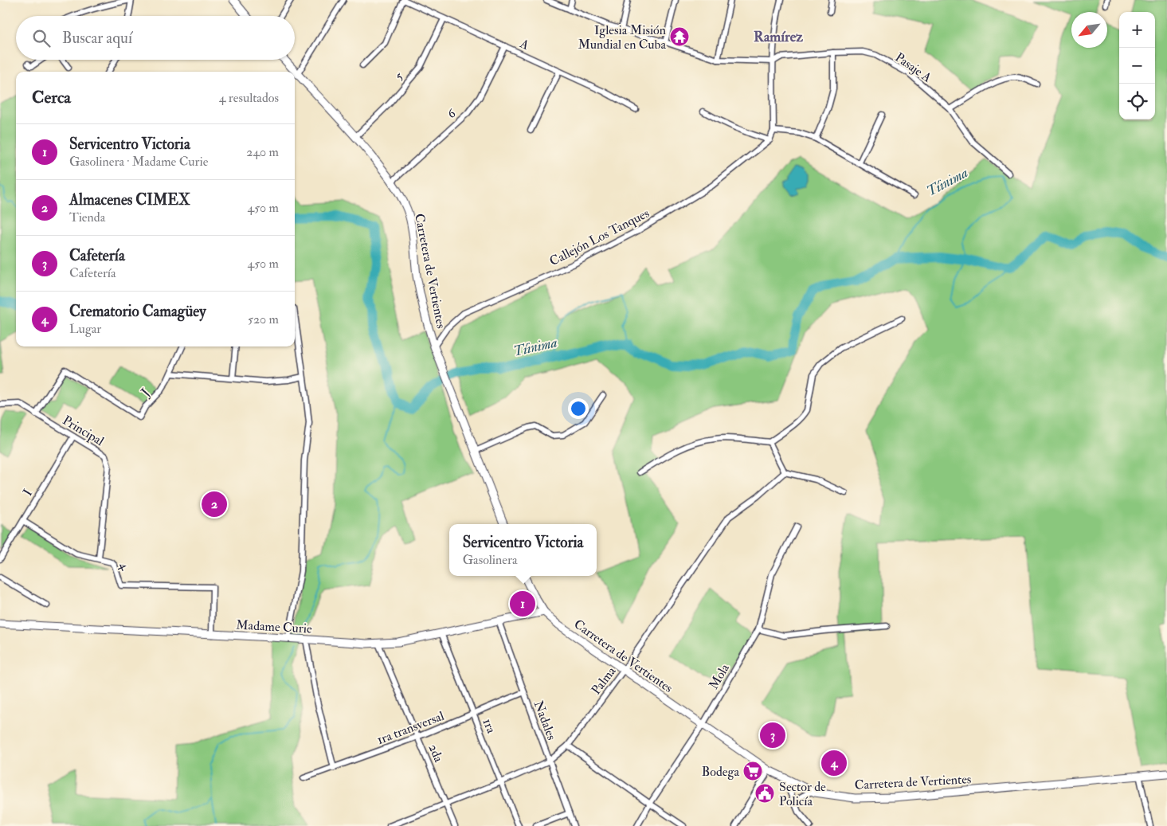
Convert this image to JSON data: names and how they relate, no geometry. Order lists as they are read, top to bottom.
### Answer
{
  "streets": {
    "main road": ["Carretera de Vertientes", "Madame Curie"],
    "street": [
      "A",
      "Pasaje A",
      "5",
      "6",
      "Callejón Los Tanques",
      "J",
      "Principal",
      "I",
      "4",
      "Mola",
      "Palma",
      "Nadales",
      "1ra",
      "1ra transversal",
      "2da"
    ]
  },
  "crossings": [
    ["A", "5"],
    ["A", "6"],
    ["5", "Carretera de Vertientes"],
    ["6", "Carretera de Vertientes"],
    ["Callejón Los Tanques", "Carretera de Vertientes"],
    ["Carretera de Vertientes", "Madame Curie"],
    ["Carretera de Vertientes", "Mola"],
    ["Carretera de Vertientes", "Palma"],
    ["J", "Principal"],
    ["Principal", "I"],
    ["Principal", "4"],
    ["I", "4"],
    ["4", "Madame Curie"],
    ["Madame Curie", "Nadales"],
    ["Madame Curie", "1ra"],
    ["Madame Curie", "2da"],
    ["Palma", "Nadales"],
    ["Palma", "1ra"],
    ["Palma", "2da"],
    ["Nadales", "1ra transversal"],
    ["1ra", "1ra transversal"],
    ["1ra transversal", "2da"]
  ],
  "districts": ["Ramírez"],
  "water": ["Tíinima"],
  "places": {
    "temple": ["Iglesia Misión Mundial en Cuba"],
    "supermarket": ["Bodega"],
    "public building": ["Sector de Policía"]
  },
  "north": "bottom left",
  "page": {
    "map_buttons": ["+", "−"],
    "search": "Buscar aquí",
    "heading": ["Cerca", "4 resultados"],
    "list": [
      {
        "mark": "1",
        "name": "Servicentro Victoria",
        "note": "Gasolinera · Madame Curie",
        "value": "240 m"
      },
      {
        "mark": "2",
        "name": "Almacenes CIMEX",
        "note": "Tienda",
        "value": "450 m"
      },
      {
        "mark": "3",
        "name": "Cafetería",
        "note": "Cafetería",
        "value": "450 m"
      },
      {
        "mark": "4",
        "name": "Crematorio Camagüey",
        "note": "Lugar",
        "value": "520 m"
      }
    ],
    "pins": [
      "2",
      "1",
      "3",
      "4"
    ],
    "popup": ["Servicentro Victoria", "Gasolinera"]
  }
}
